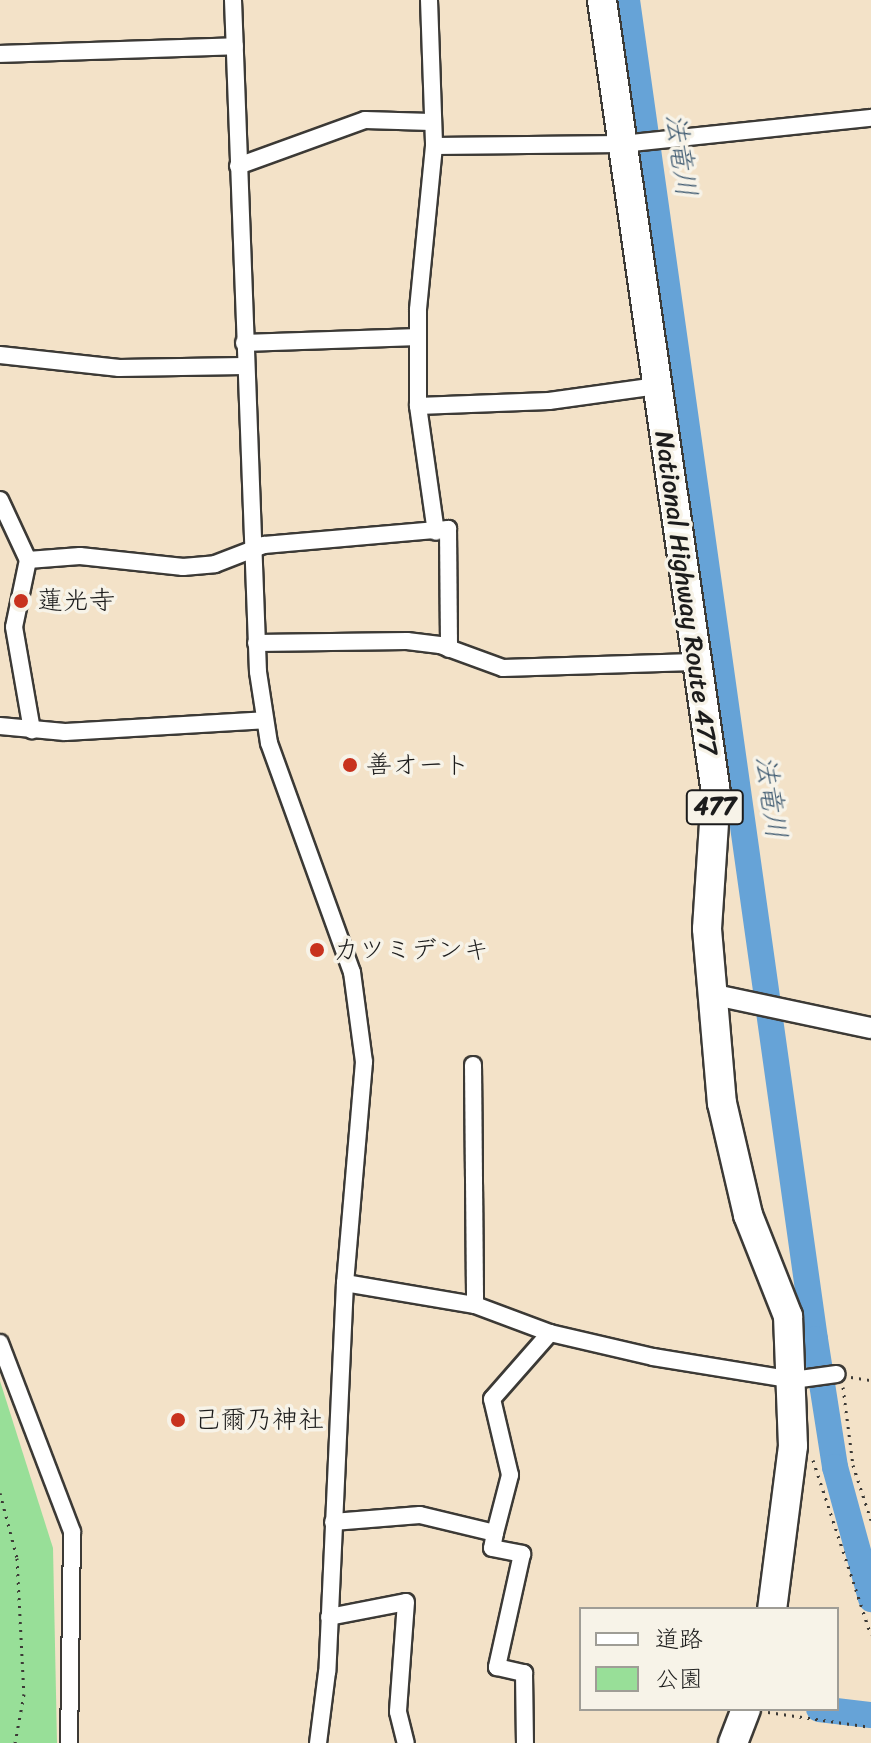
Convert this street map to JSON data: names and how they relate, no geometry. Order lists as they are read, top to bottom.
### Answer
{
  "streets": {
    "highway": ["National Highway Route 477", "477"]
  },
  "water": ["法竜川"],
  "places": [
    "蓮光寺",
    "善オート",
    "カツミデンキ",
    "己爾乃神社"
  ],
  "legend": ["道路", "公園"]
}
